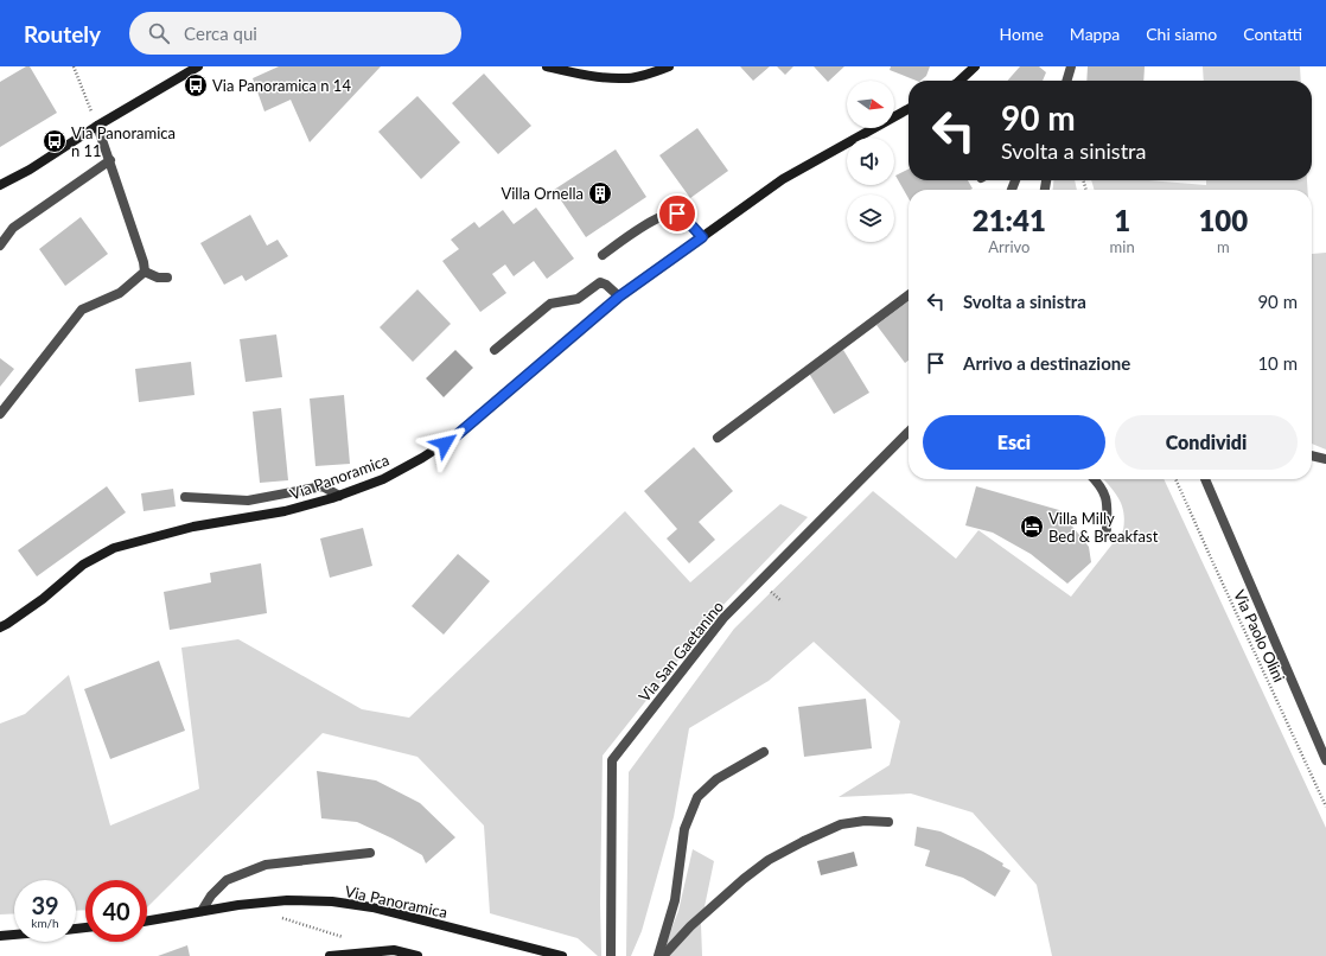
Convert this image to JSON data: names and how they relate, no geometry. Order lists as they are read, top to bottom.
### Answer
{
  "streets": {
    "street": ["Via Panoramica", "Via San Gaetanino"],
    "path": ["Via Paolo Olini"]
  },
  "places": {
    "bus stop": ["Via Panoramica n 14", "Via Panoramica n 11"],
    "building": ["Villa Ornella"],
    "hotel": ["Villa Milly Bed & Breakfast"]
  },
  "north": "right",
  "page": {
    "header": "Routely",
    "search": "Cerca qui",
    "nav": [
      "Home",
      "Mappa",
      "Chi siamo",
      "Contatti"
    ],
    "turn": ["90 m", "Svolta a sinistra"],
    "eta": [
      "21:41",
      "Arrivo",
      "1",
      "min",
      "100",
      "m"
    ],
    "list": [
      {
        "name": "Svolta a sinistra",
        "value": "90 m"
      },
      {
        "name": "Arrivo a destinazione",
        "value": "10 m"
      }
    ],
    "buttons": ["Esci", "Condividi"],
    "speed": "39 km/h",
    "limit": "40"
  }
}
